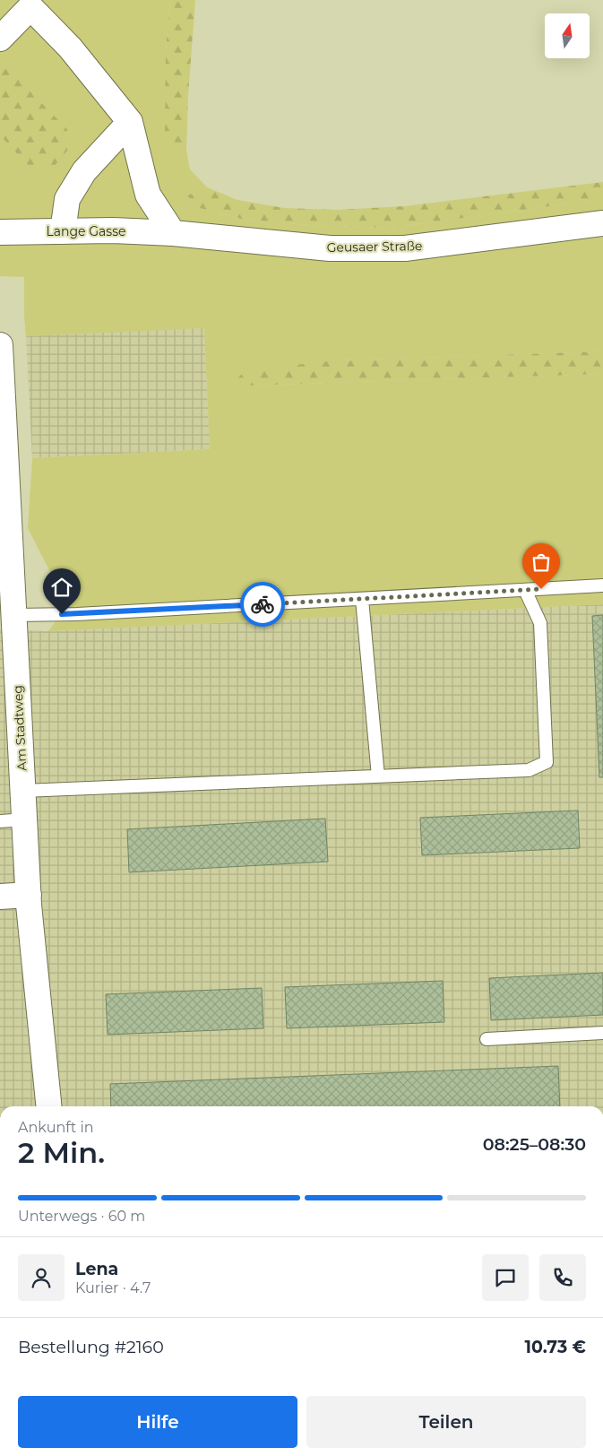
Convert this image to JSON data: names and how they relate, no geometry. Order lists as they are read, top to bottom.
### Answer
{
  "streets": {
    "street": ["Lange Gasse", "Geusaer Straße", "Am Stadtweg"]
  },
  "crossings": [
    ["Lange Gasse", "Geusaer Straße"]
  ],
  "north": "top",
  "page": {
    "heading": ["2 Min.", "Ankunft in", "08:25–08:30"],
    "panel": [
      "Lena",
      "Kurier · 4.7",
      "Bestellung #2160",
      "10.73 €"
    ],
    "bar": "Unterwegs · 60 m",
    "buttons": ["Hilfe", "Teilen"]
  }
}
